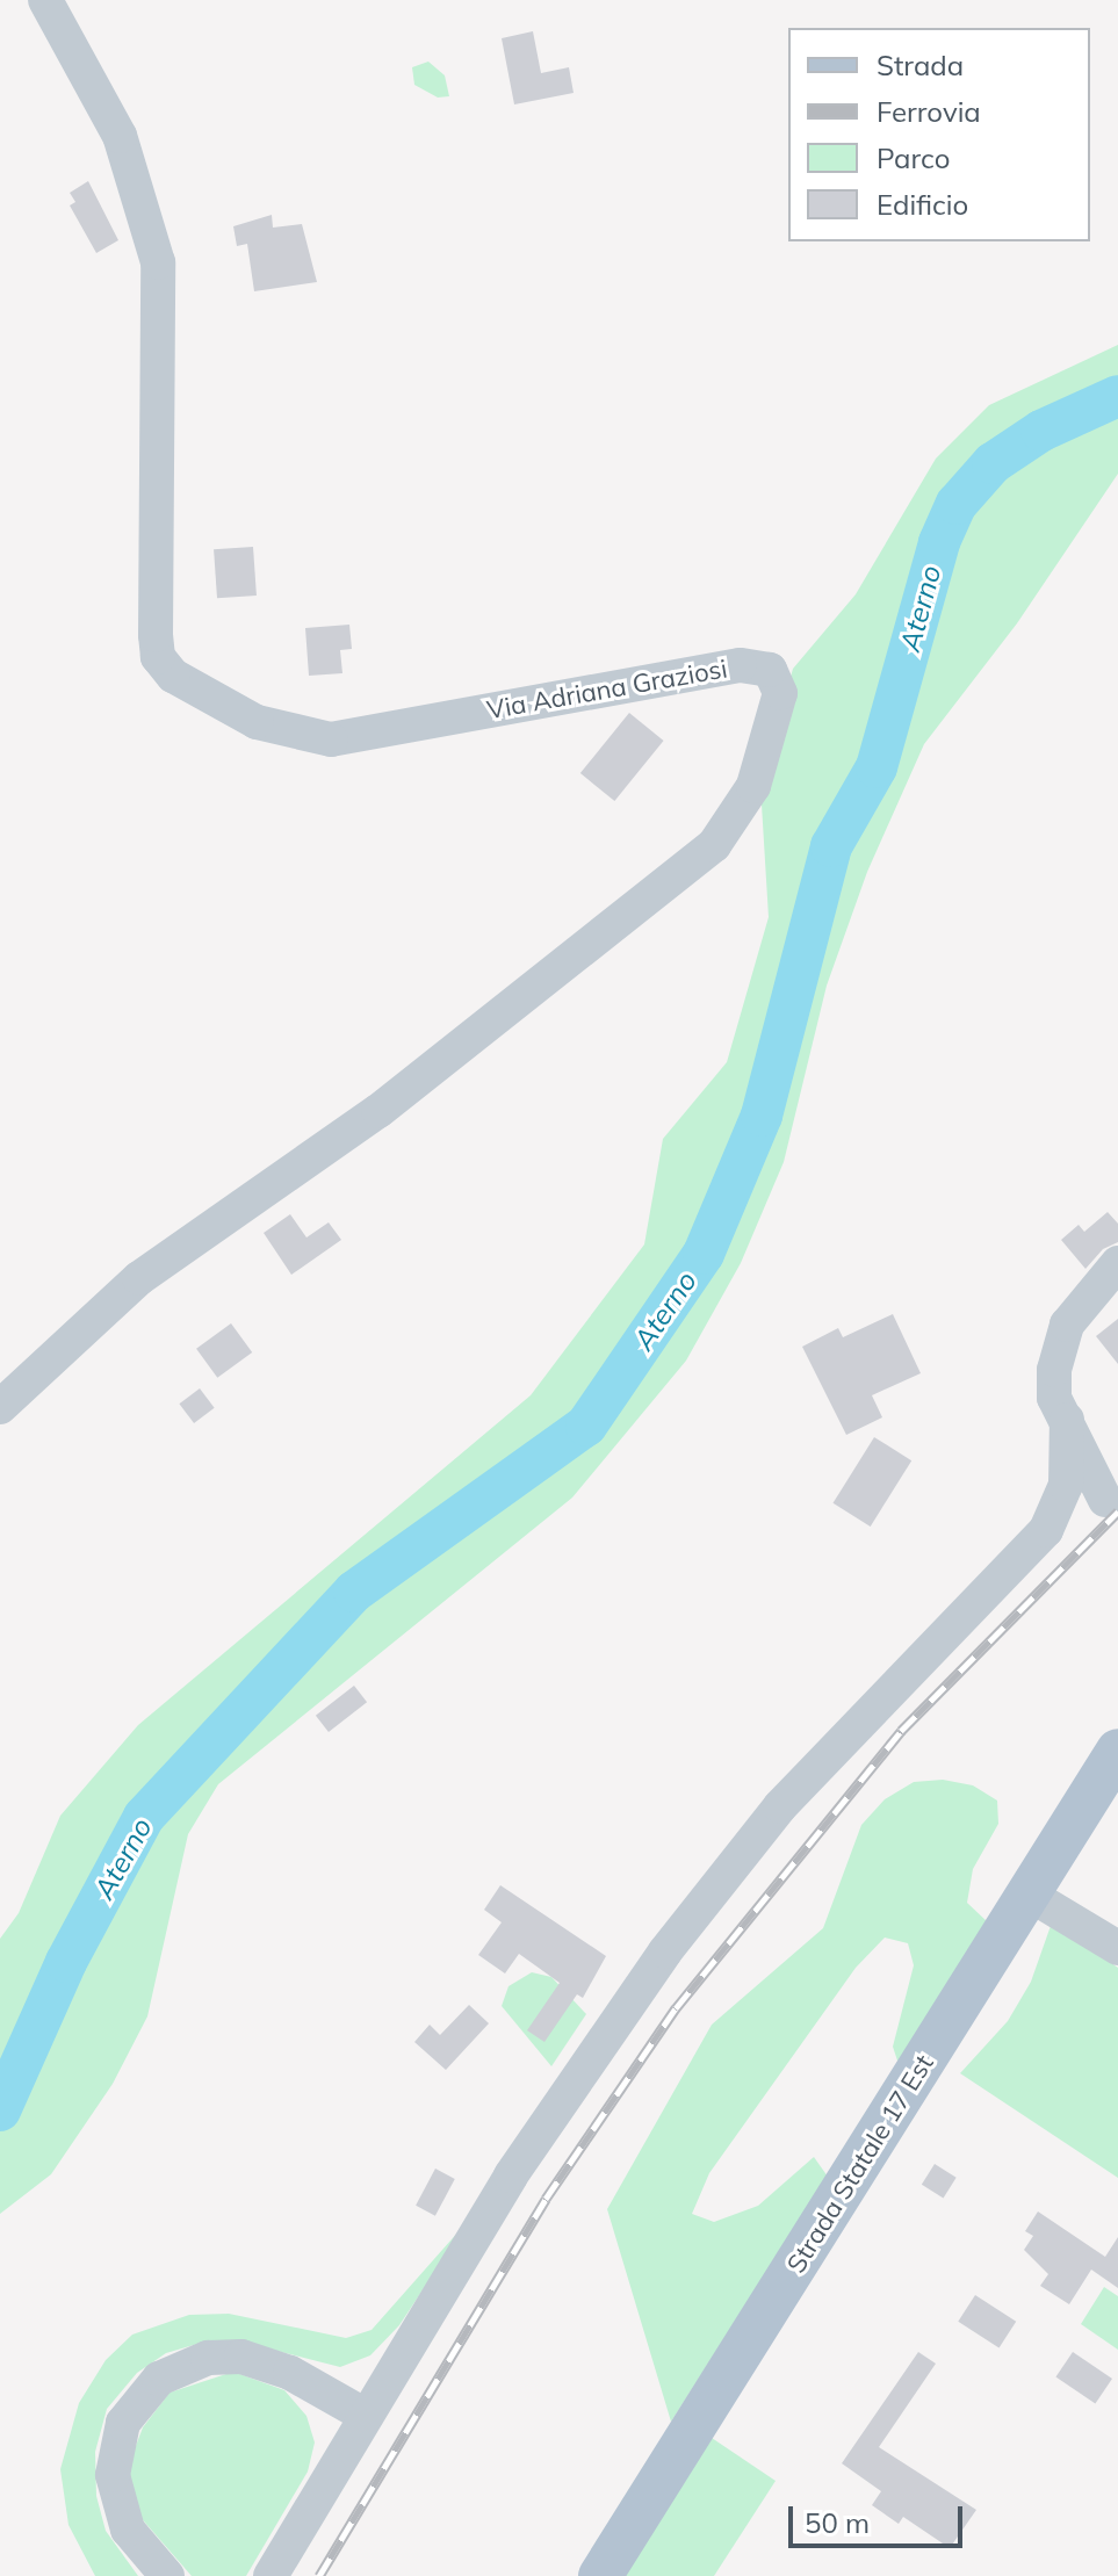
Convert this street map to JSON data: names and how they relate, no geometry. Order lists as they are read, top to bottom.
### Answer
{
  "streets": {
    "main road": ["Strada Statale 17 Est"],
    "street": ["Via Adriana Graziosi"]
  },
  "water": ["Aterno"],
  "legend": [
    "Strada",
    "Ferrovia",
    "Parco",
    "Edificio"
  ],
  "scale_bar": "50 m"
}
